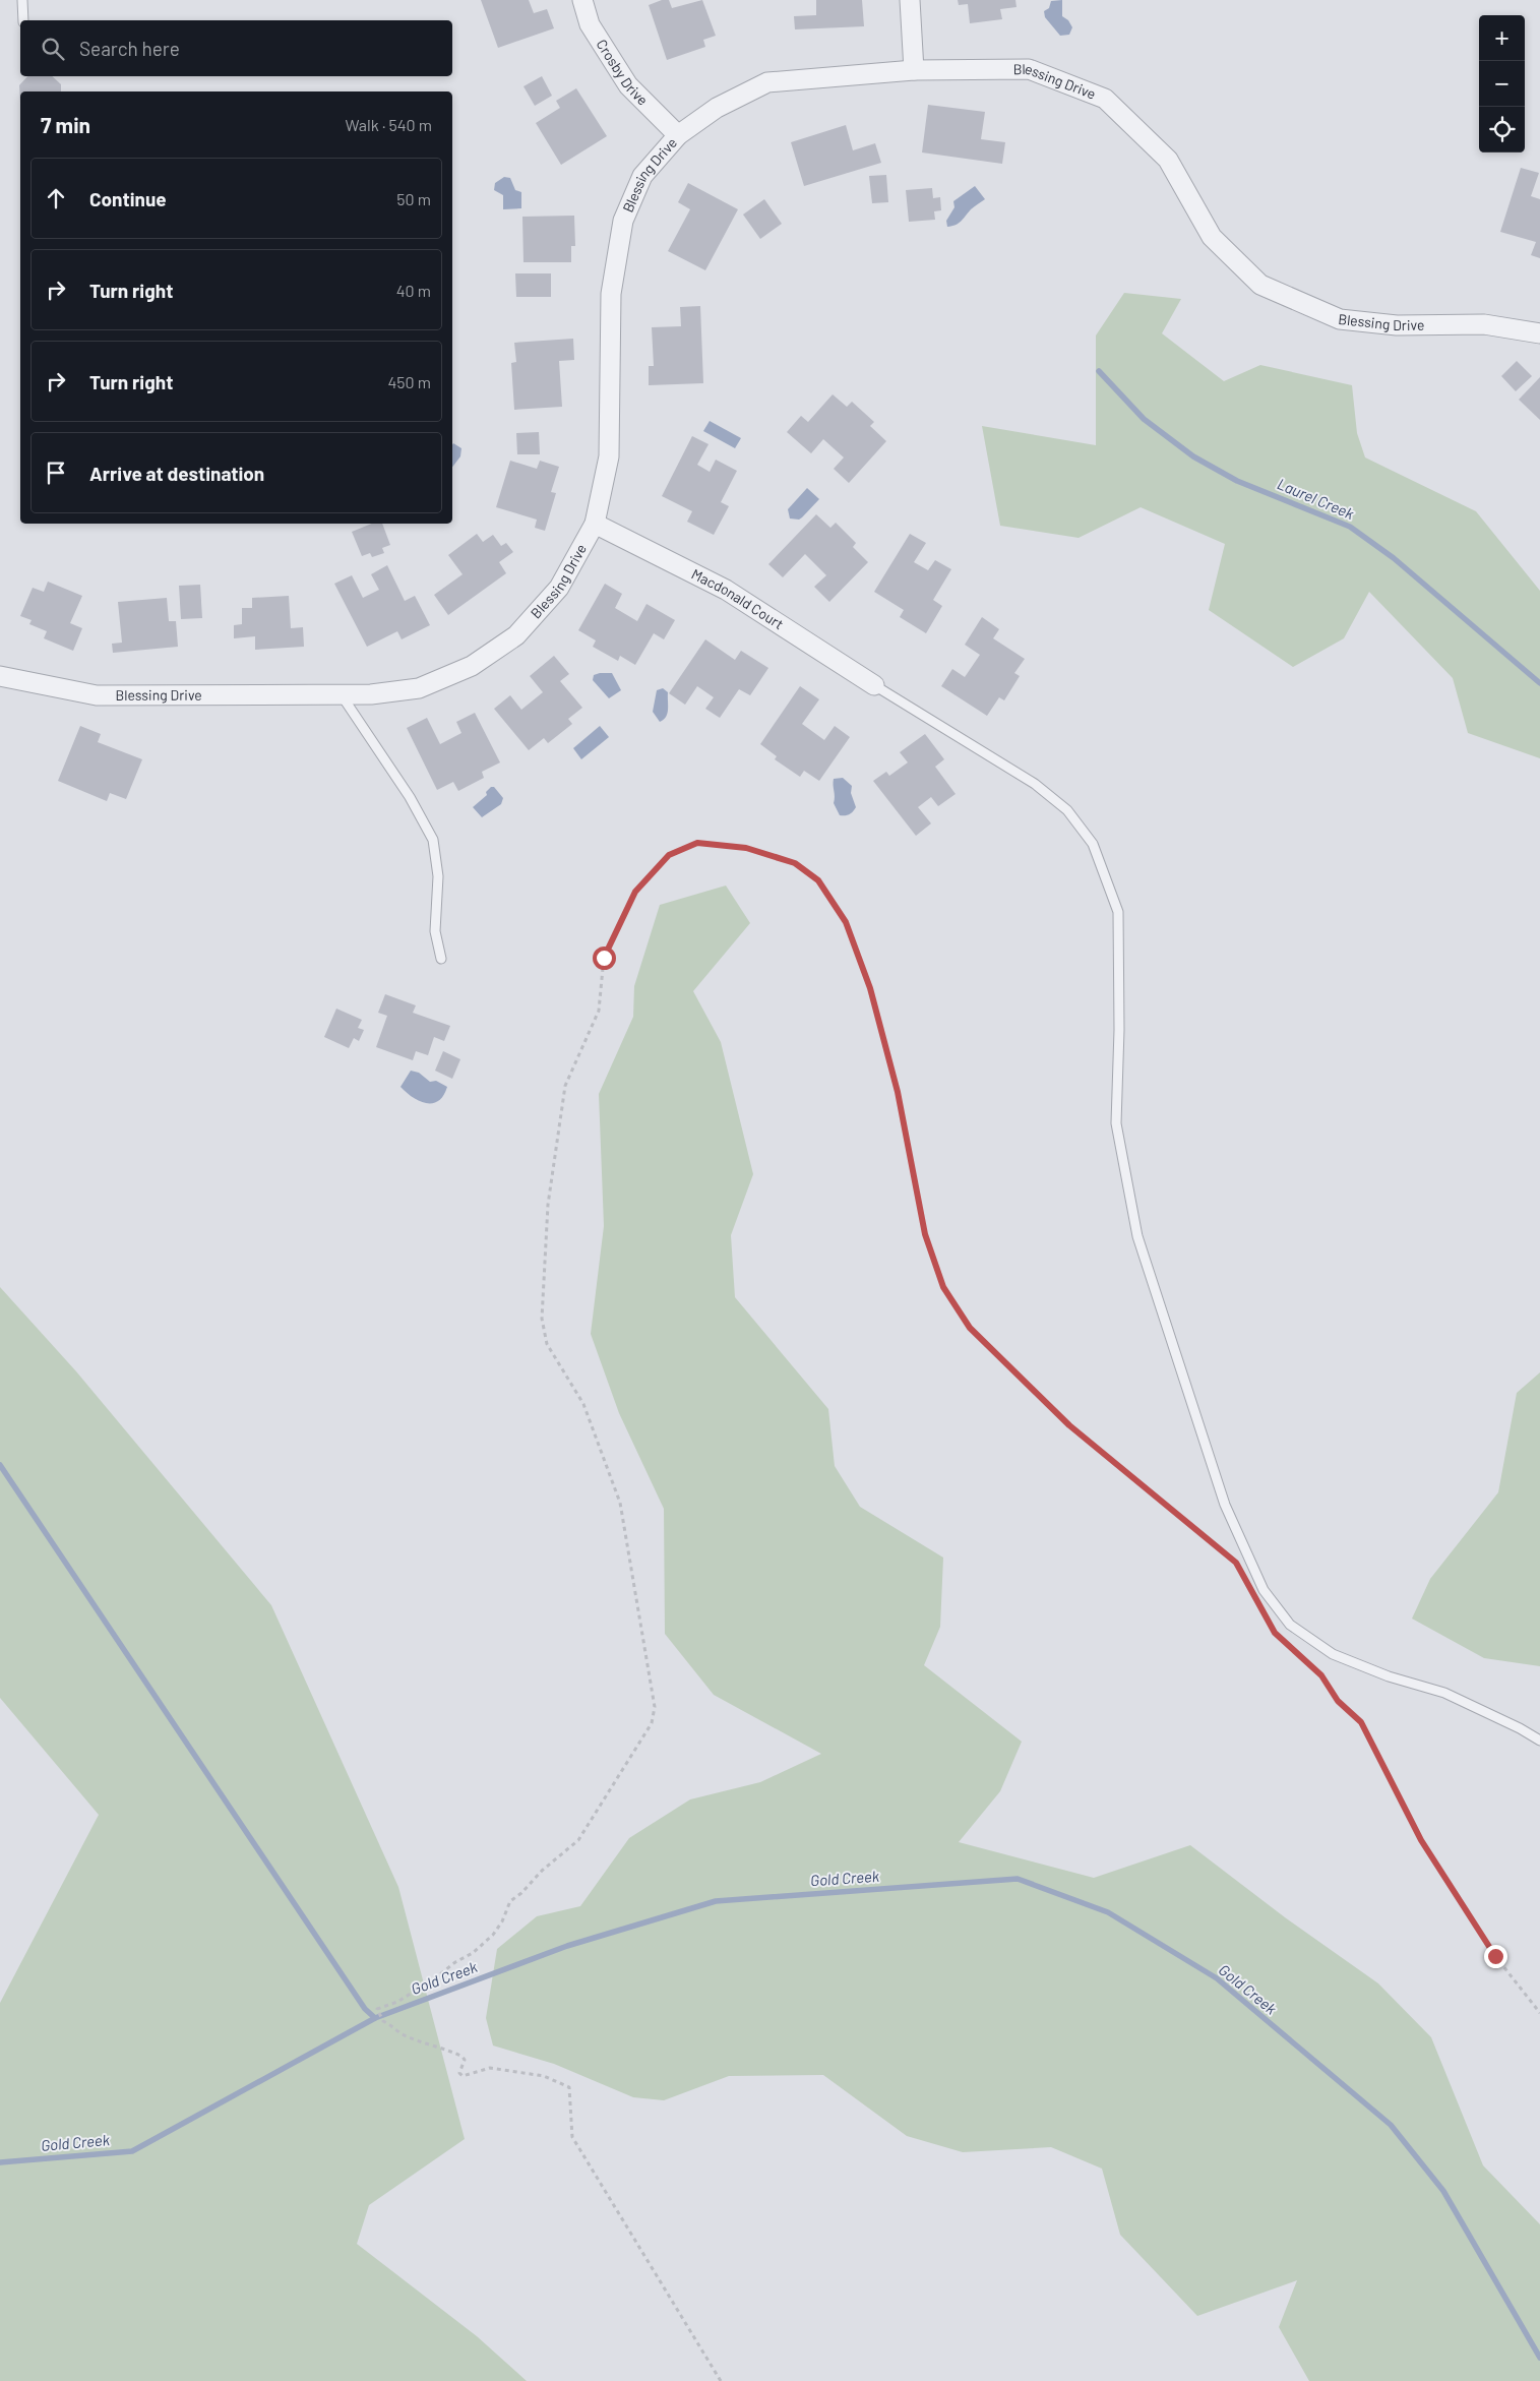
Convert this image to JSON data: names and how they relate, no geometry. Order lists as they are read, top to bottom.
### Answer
{
  "streets": {
    "street": ["Crosby Drive", "Blessing Drive", "Macdonald Court"]
  },
  "crossings": [
    ["Crosby Drive", "Blessing Drive"],
    ["Blessing Drive", "Macdonald Court"]
  ],
  "water": ["Laurel Creek", "Gold Creek"],
  "page": {
    "map_buttons": ["+", "−"],
    "search": "Search here",
    "heading": ["7 min", "Walk · 540 m"],
    "list": [
      ["Continue", "50 m"],
      ["Turn right", "40 m"],
      ["Turn right", "450 m"],
      "Arrive at destination"
    ]
  }
}
